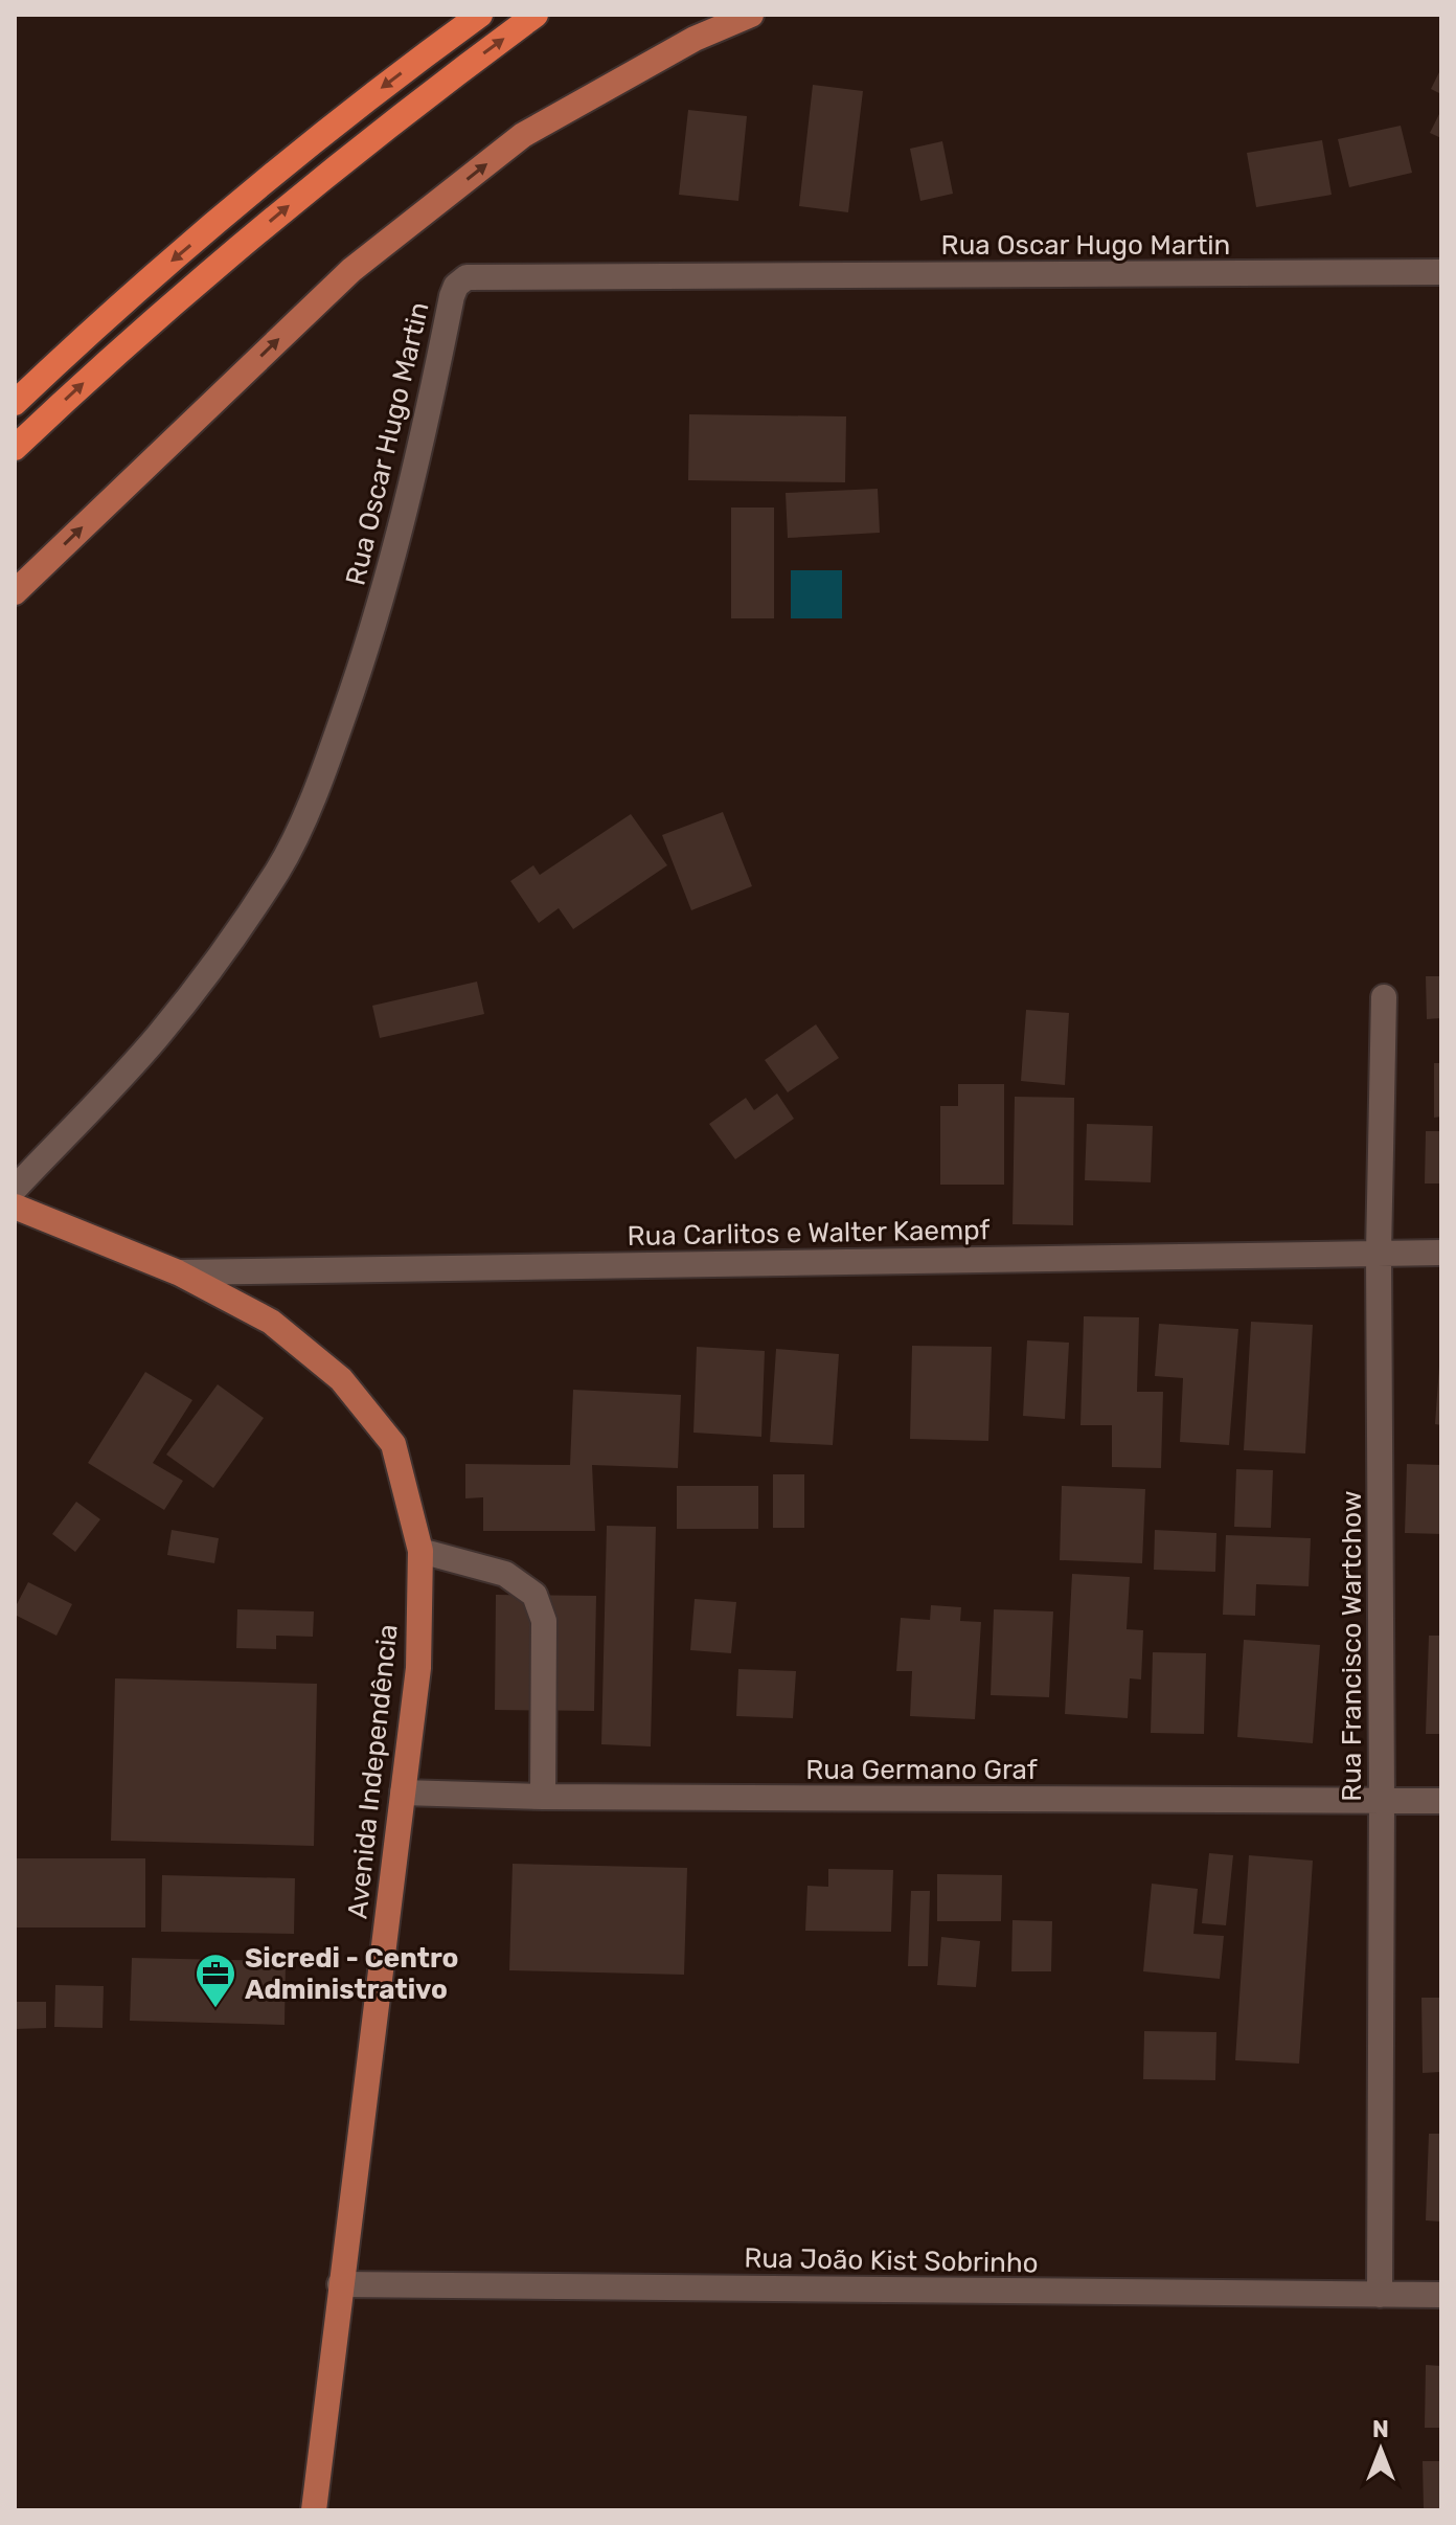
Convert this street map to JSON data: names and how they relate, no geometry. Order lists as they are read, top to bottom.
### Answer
{
  "streets": {
    "main road": ["Avenida Independência"],
    "street": [
      "Rua Oscar Hugo Martin",
      "Rua Carlitos e Walter Kaempf",
      "Rua Francisco Wartchow",
      "Rua Germano Graf",
      "Rua João Kist Sobrinho"
    ]
  },
  "crossings": [
    ["Rua Carlitos e Walter Kaempf", "Rua Francisco Wartchow"],
    ["Rua Carlitos e Walter Kaempf", "Avenida Independência"],
    ["Rua Francisco Wartchow", "Rua Germano Graf"],
    ["Rua Francisco Wartchow", "Rua João Kist Sobrinho"],
    ["Rua Germano Graf", "Avenida Independência"],
    ["Avenida Independência", "Rua João Kist Sobrinho"]
  ],
  "places": {
    "office": ["Sicredi - Centro Administrativo"]
  },
  "north": "top"
}
